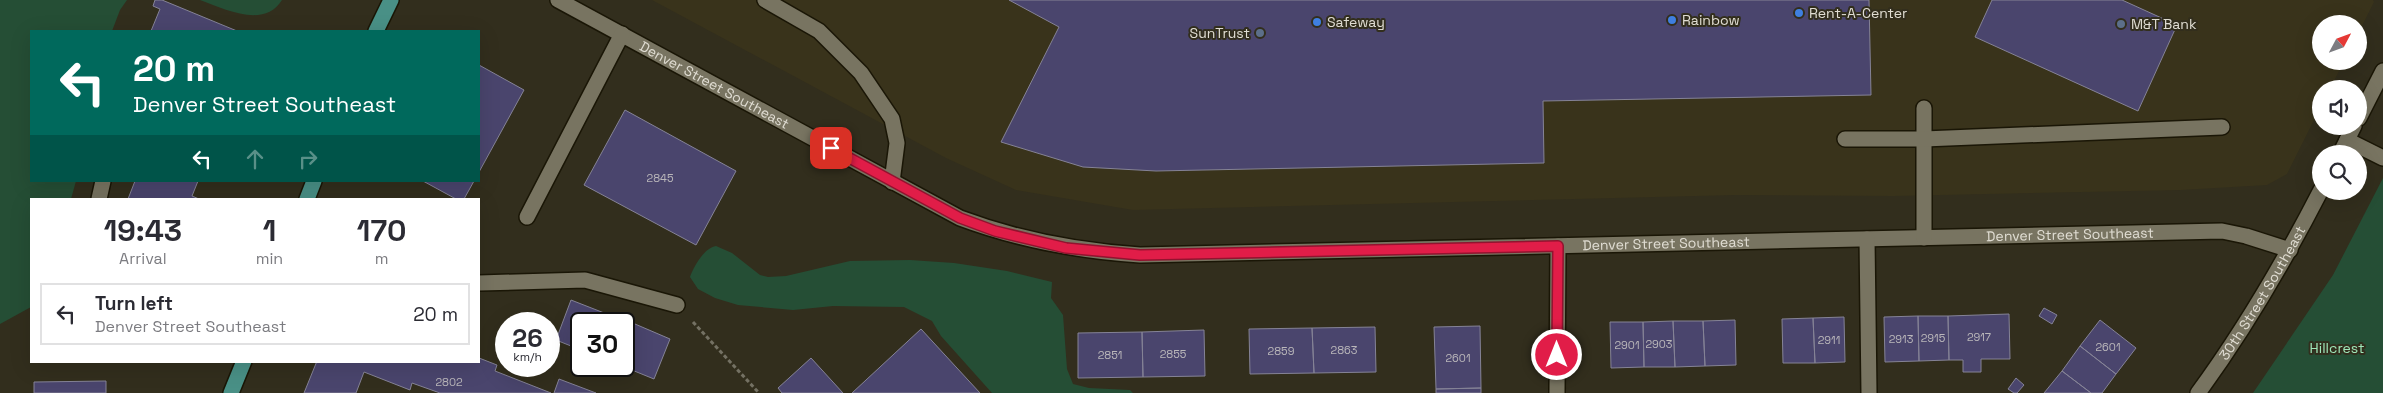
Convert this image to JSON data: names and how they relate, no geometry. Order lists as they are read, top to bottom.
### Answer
{
  "streets": {
    "street": ["Denver Street Southeast", "30th Street Southeast"]
  },
  "crossings": [
    ["Denver Street Southeast", "30th Street Southeast"]
  ],
  "parks": ["Hillcrest"],
  "places": [
    "Rent-A-Center",
    "Rainbow",
    "Safeway",
    "M&T Bank",
    "SunTrust"
  ],
  "house_numbers": [
    "2845",
    "2917",
    "2915",
    "2913",
    "2911",
    "2903",
    "2901",
    "2601",
    "2863",
    "2859",
    "2855",
    "2851",
    "2601",
    "2802"
  ],
  "north": "top right",
  "page": {
    "turn": ["20 m", "Denver Street Southeast"],
    "eta": [
      "19:43",
      "Arrival",
      "1",
      "min",
      "170",
      "m"
    ],
    "list": [
      {
        "name": "Turn left",
        "note": "Denver Street Southeast",
        "value": "20 m"
      }
    ],
    "speed": "26 km/h",
    "limit": "30"
  }
}
